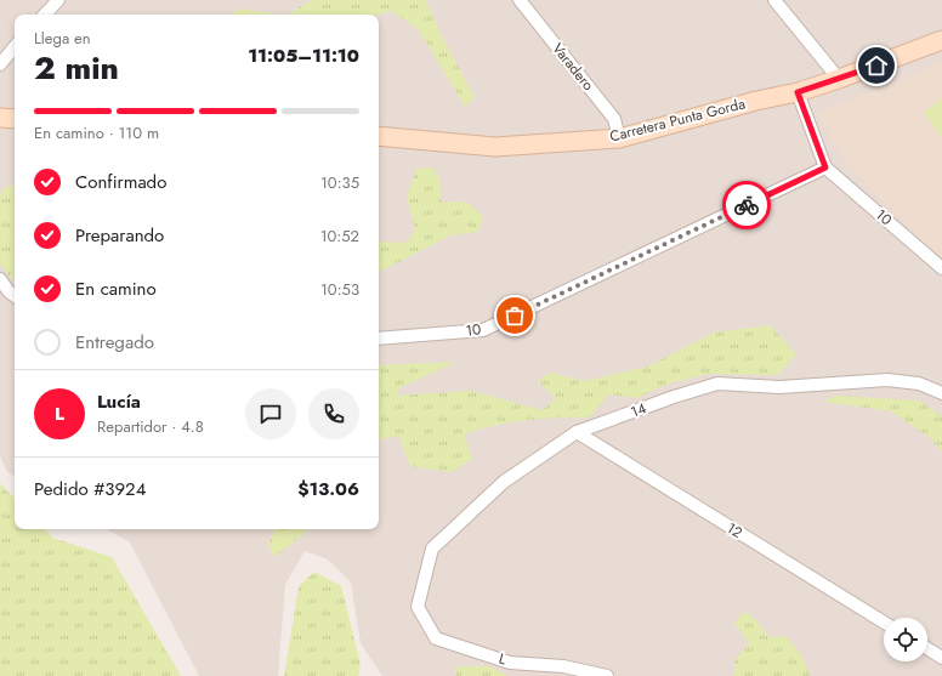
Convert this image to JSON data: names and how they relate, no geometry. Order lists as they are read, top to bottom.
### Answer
{
  "streets": {
    "main road": ["Carretera Punta Gorda"],
    "street": [
      "Varadero",
      "10",
      "14",
      "12",
      "L"
    ]
  },
  "crossings": [
    ["Varadero", "Carretera Punta Gorda"],
    ["Carretera Punta Gorda", "10"],
    ["14", "12"],
    ["14", "L"]
  ],
  "page": {
    "heading": ["2 min", "Llega en", "11:05–11:10"],
    "panel": [
      "Lucía",
      "Repartidor · 4.8",
      "Pedido #3924",
      "$13.06"
    ],
    "bar": "En camino · 110 m",
    "list": [
      ["Confirmado", "10:35"],
      ["Preparando", "10:52"],
      ["En camino", "10:53"],
      "Entregado"
    ],
    "round": "L"
  }
}
